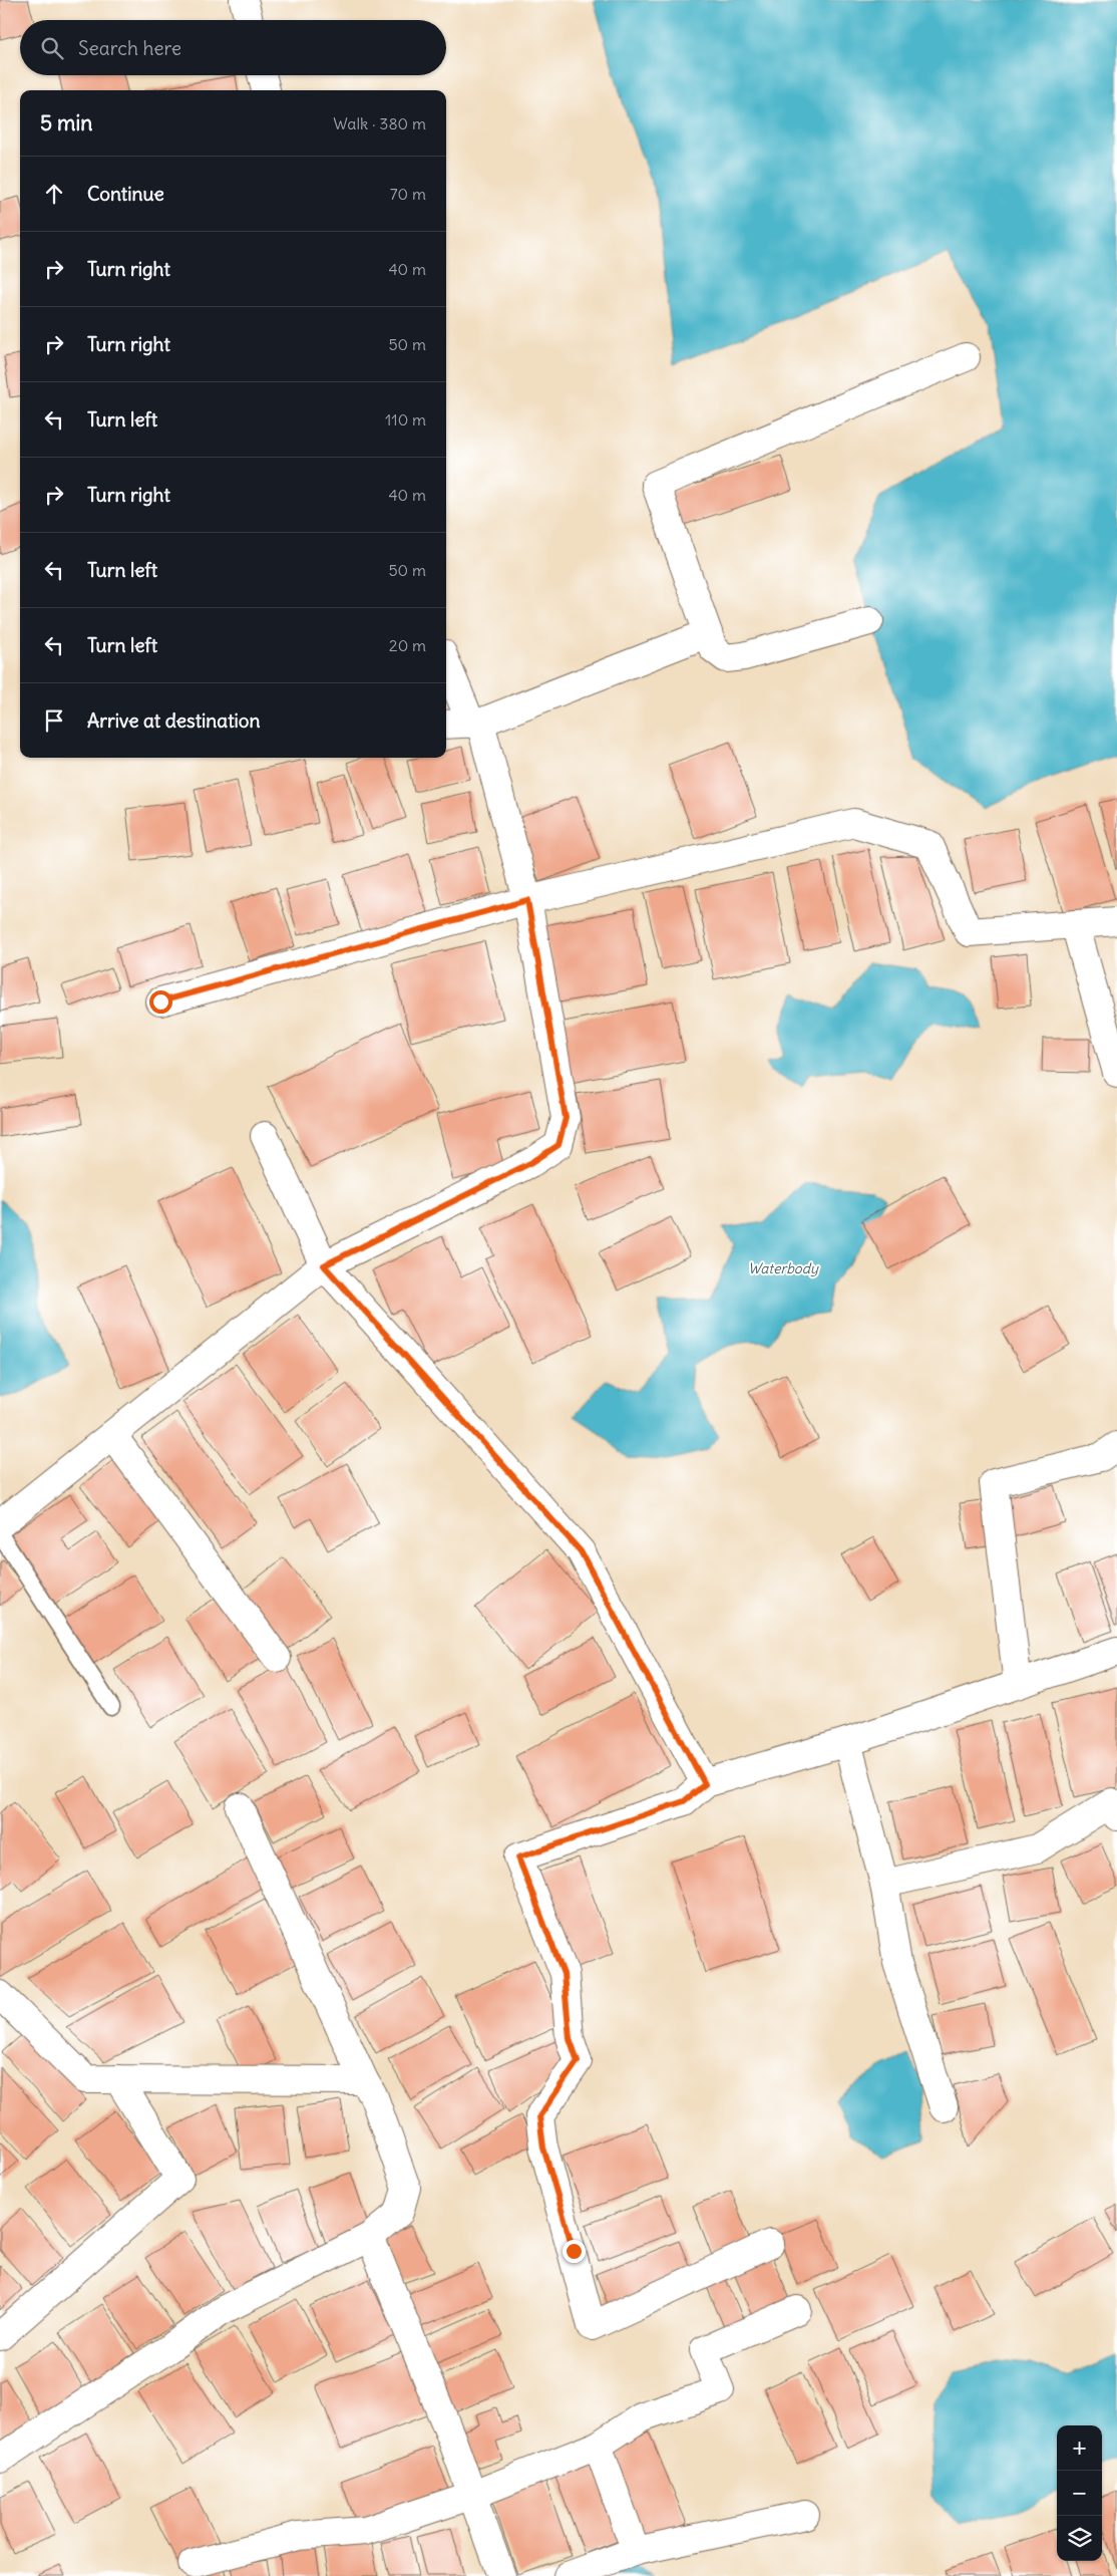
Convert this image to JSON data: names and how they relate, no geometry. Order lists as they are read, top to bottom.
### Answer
{
  "water": ["Waterbody"],
  "page": {
    "search": "Search here",
    "heading": ["5 min", "Walk · 380 m"],
    "list": [
      ["Continue", "70 m"],
      ["Turn right", "40 m"],
      ["Turn right", "50 m"],
      ["Turn left", "110 m"],
      ["Turn right", "40 m"],
      ["Turn left", "50 m"],
      ["Turn left", "20 m"],
      "Arrive at destination"
    ],
    "map_buttons": ["+", "−"]
  }
}
